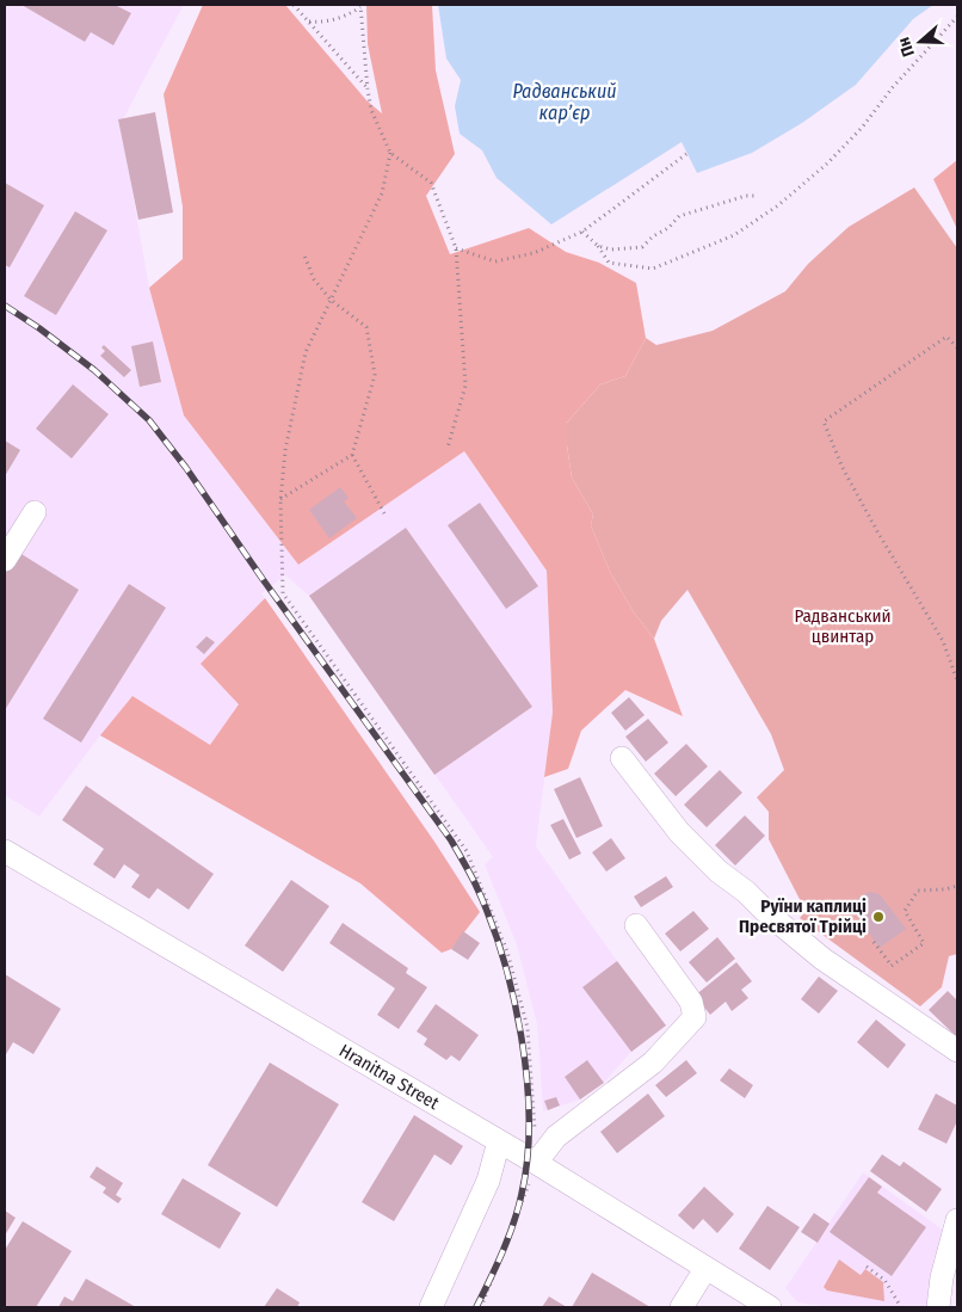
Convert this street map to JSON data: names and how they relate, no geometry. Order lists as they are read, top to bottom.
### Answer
{
  "streets": {
    "street": ["Hranitna Street"]
  },
  "water": ["Радванський карʼєр"],
  "parks": ["Радванський цвинтар"],
  "places": ["Руїни каплиці Пресвятої Трійці"],
  "north": "left"
}
